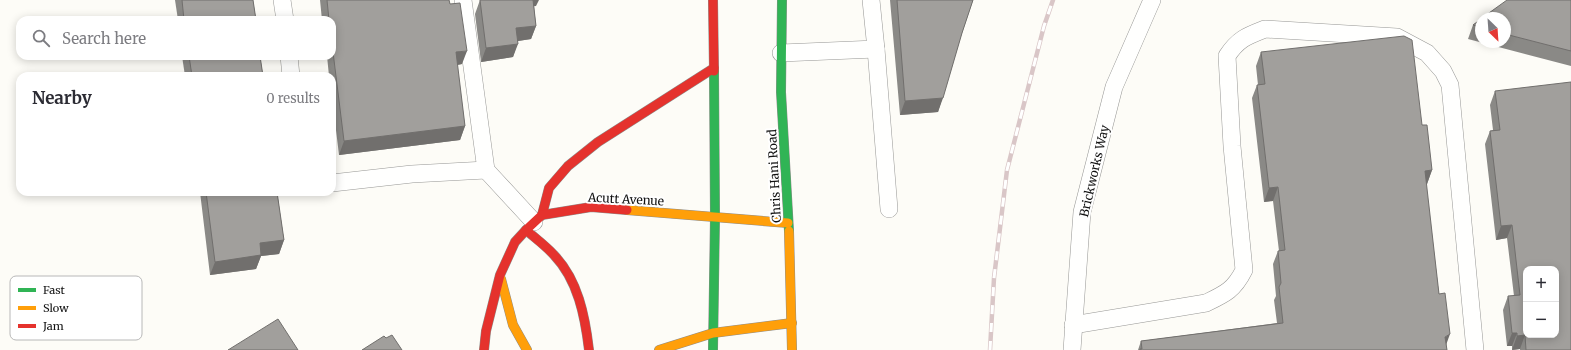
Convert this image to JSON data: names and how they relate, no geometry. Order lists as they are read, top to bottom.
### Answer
{
  "streets": {
    "main road": ["Chris Hani Road", "Acutt Avenue"],
    "lane": ["Brickworks Way"]
  },
  "crossings": [
    ["Chris Hani Road", "Acutt Avenue"]
  ],
  "legend": ["Fast", "Slow", "Jam"],
  "north": "bottom right",
  "page": {
    "search": "Search here",
    "heading": ["Nearby", "0 results"],
    "map_buttons": ["+", "−"]
  }
}
